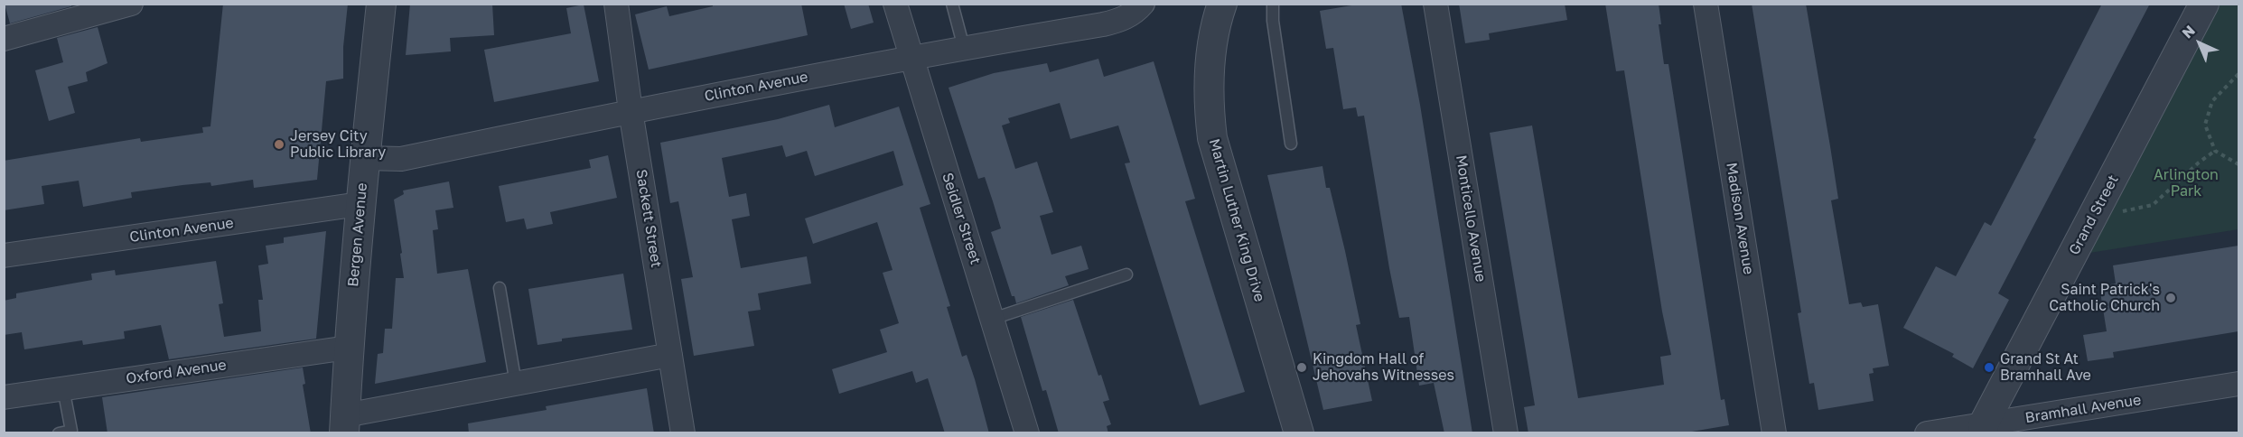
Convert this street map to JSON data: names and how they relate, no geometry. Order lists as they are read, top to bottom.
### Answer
{
  "streets": {
    "street": [
      "Clinton Avenue",
      "Grand Street",
      "Sackett Street",
      "Seidler Street",
      "Monticello Avenue",
      "Madison Avenue",
      "Martin Luther King Drive",
      "Bergen Avenue",
      "Oxford Avenue",
      "Bramhall Avenue"
    ]
  },
  "crossings": [
    ["Clinton Avenue", "Sackett Street"],
    ["Clinton Avenue", "Seidler Street"],
    ["Clinton Avenue", "Bergen Avenue"],
    ["Grand Street", "Bramhall Avenue"],
    ["Bergen Avenue", "Oxford Avenue"]
  ],
  "parks": ["Arlington Park"],
  "places": [
    "Jersey City Public Library",
    "Saint Patrick's Catholic Church",
    "Kingdom Hall of Jehovahs Witnesses",
    "Grand St At Bramhall Ave"
  ],
  "north": "top left"
}
